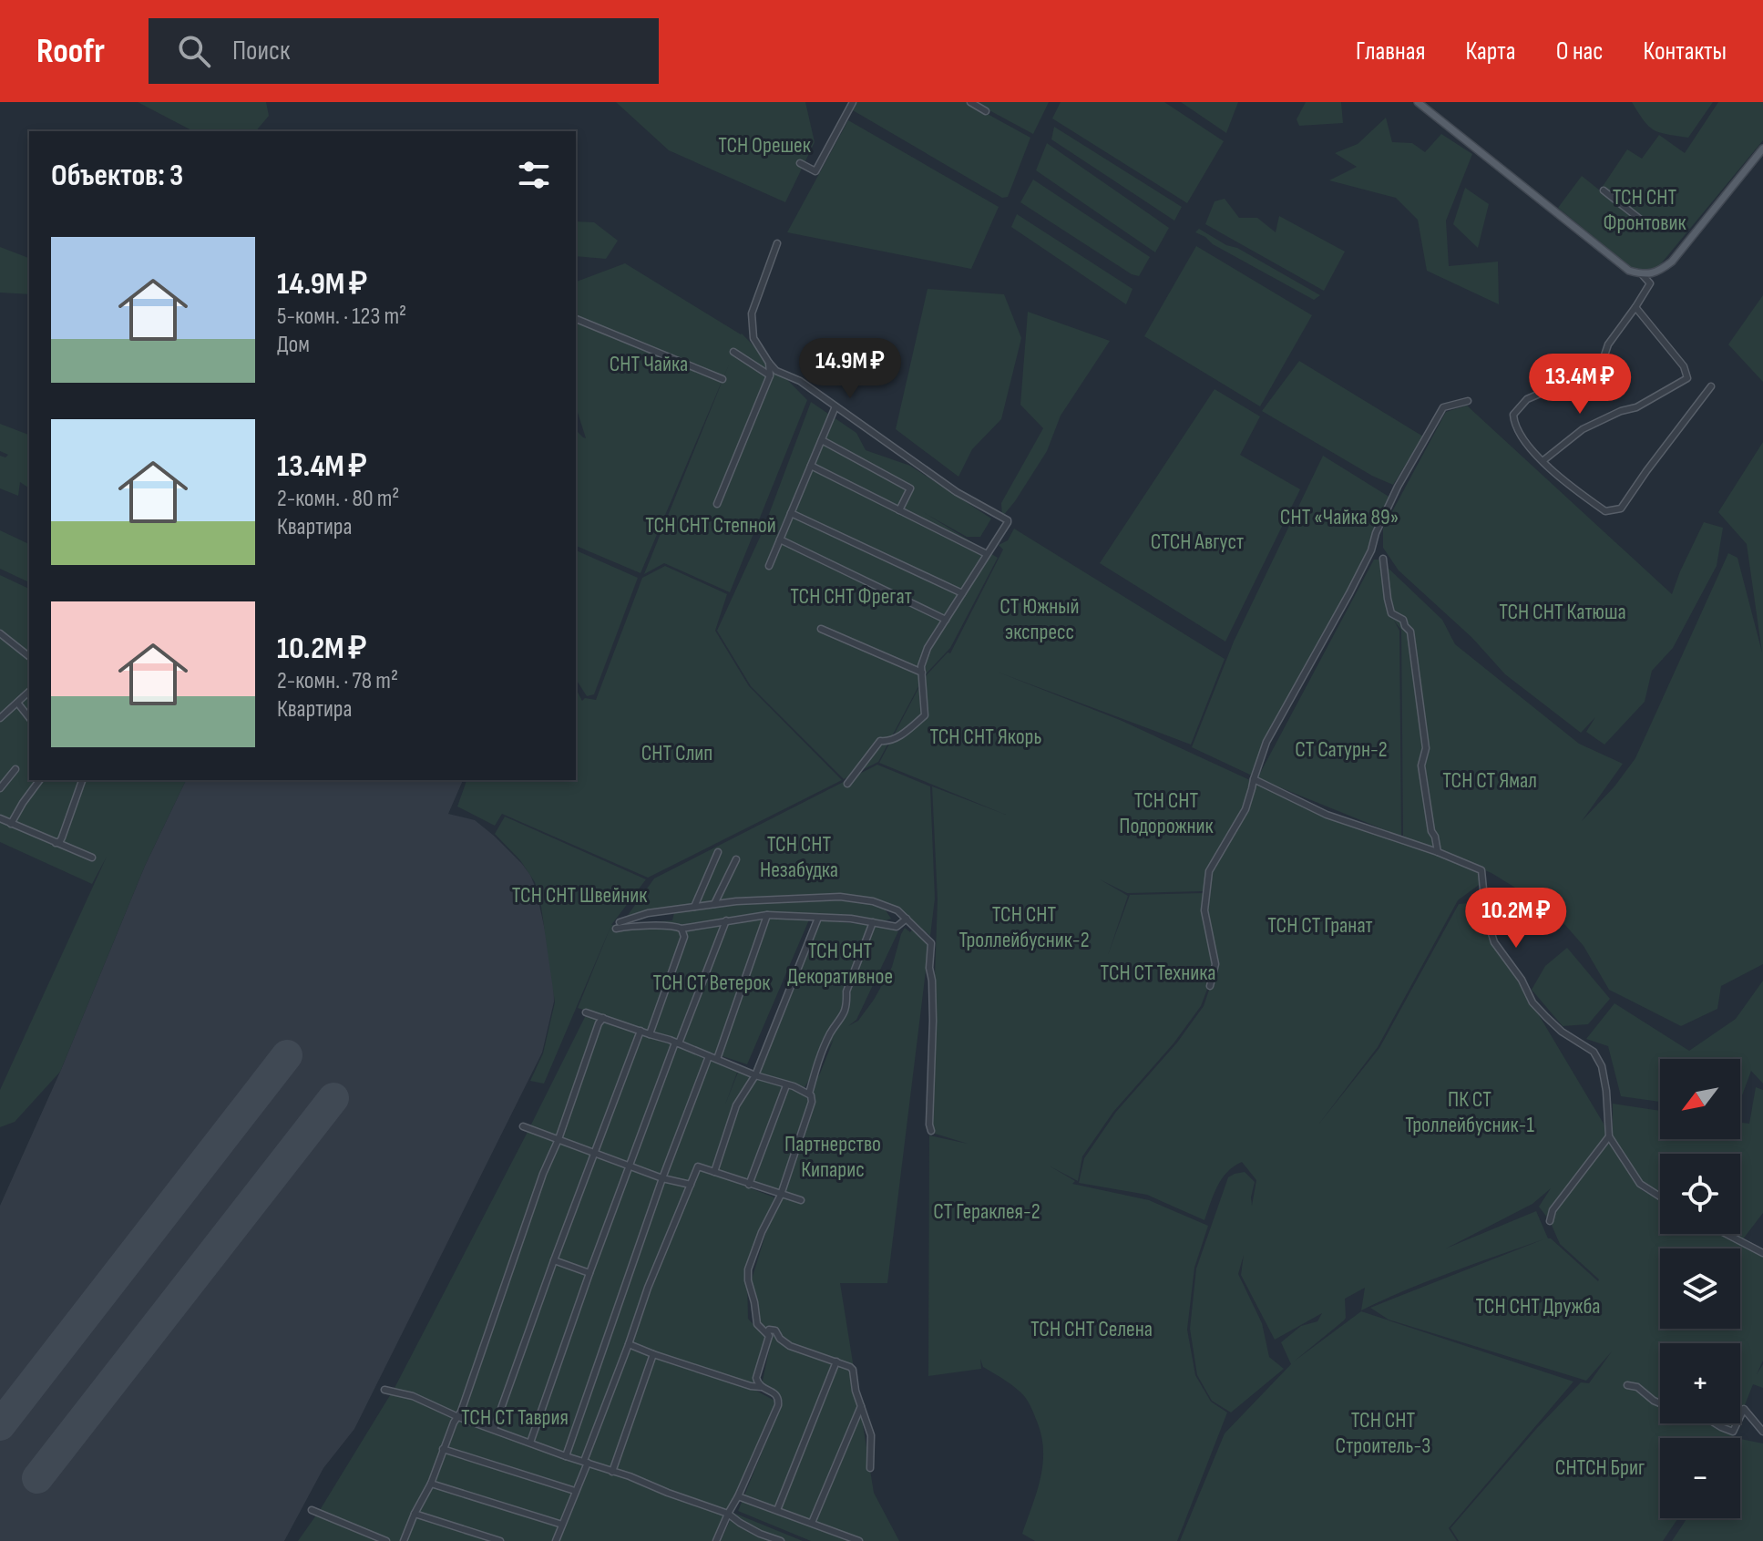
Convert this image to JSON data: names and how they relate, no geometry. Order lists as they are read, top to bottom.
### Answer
{
  "parks": [
    "ТСН Орешек",
    "ТСН СНТ Фронтовик",
    "СНТ Чайка",
    "СНТ «Чайка 89»",
    "ТСН СНТ Степной",
    "СТСН Август",
    "ТСН СНТ Фрегат",
    "СТ Южный экспресс",
    "ТСН СНТ Катюша",
    "ТСН СНТ Якорь",
    "СТ Сатурн-2",
    "СНТ Слип",
    "ТСН СТ Ямал",
    "ТСН СНТ Подорожник",
    "ТСН СНТ Незабудка",
    "ТСН СНТ Швейник",
    "ТСН СНТ Троллейбусник-2",
    "ТСН СТ Гранат",
    "ТСН СНТ Декоративное",
    "ТСН СТ Техника",
    "ТСН СТ Ветерок",
    "ПК СТ Троллейбусник-1",
    "Партнерство Кипарис",
    "СТ Гераклея-2",
    "ТСН СНТ Дружба",
    "ТСН СНТ Селена",
    "ТСН СТ Таврия",
    "ТСН СНТ Строитель-3",
    "СНТСН Бриг"
  ],
  "north": "bottom left",
  "page": {
    "header": "Roofr",
    "search": "Поиск",
    "nav": [
      "Главная",
      "Карта",
      "О нас",
      "Контакты"
    ],
    "heading": "Объектов: 3",
    "list": [
      {
        "name": "14.9M ₽",
        "note": "5-комн. · 123 m² · Дом"
      },
      {
        "name": "13.4M ₽",
        "note": "2-комн. · 80 m² · Квартира"
      },
      {
        "name": "10.2M ₽",
        "note": "2-комн. · 78 m² · Квартира"
      }
    ],
    "price": ["14.9M ₽", "13.4M ₽", "10.2M ₽"],
    "map_buttons": ["+", "−"]
  }
}
